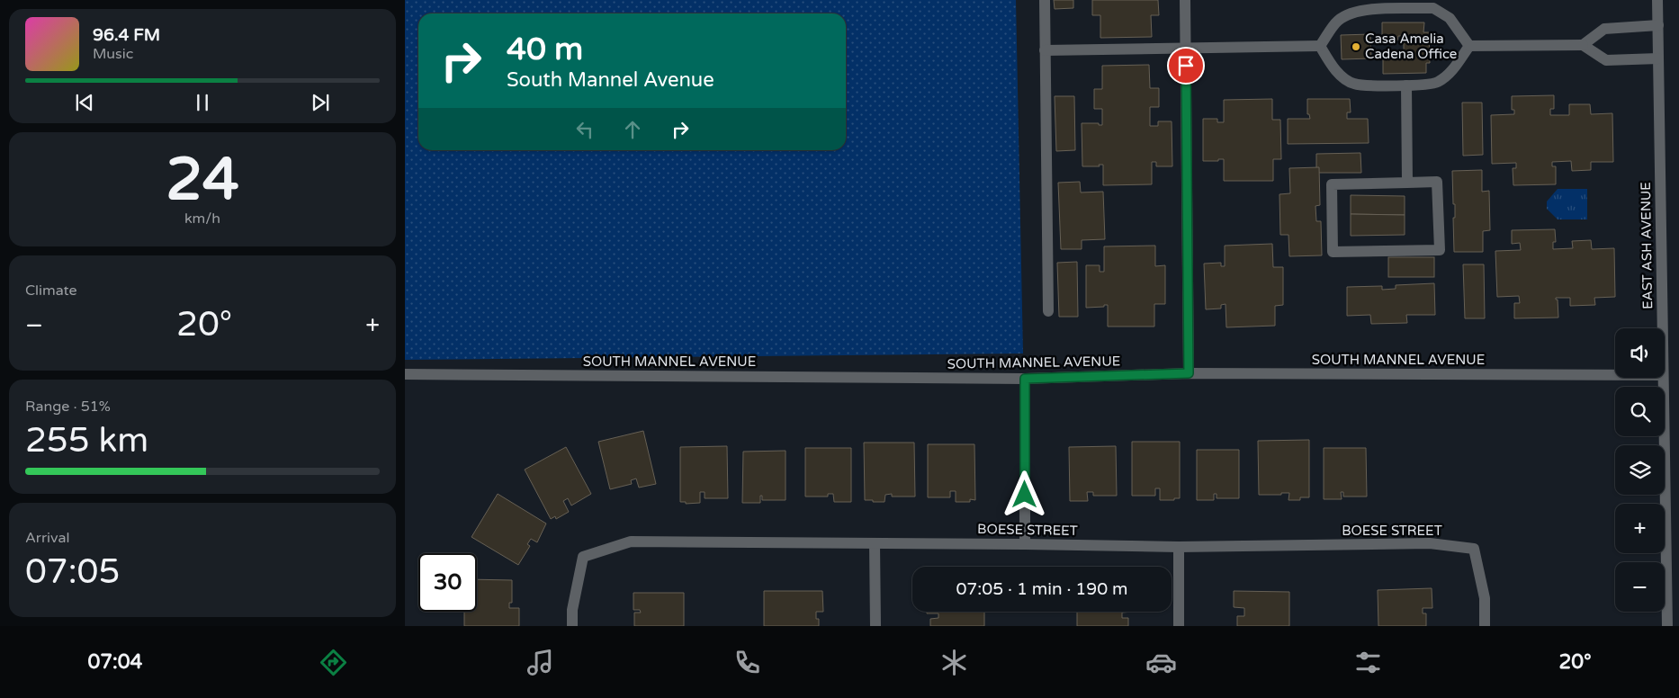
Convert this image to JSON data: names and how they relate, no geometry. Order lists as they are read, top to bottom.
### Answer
{
  "streets": {
    "street": ["EAST ASH AVENUE", "SOUTH MANNEL AVENUE", "BOESE STREET"]
  },
  "places": ["Casa Amelia Cadena Office"],
  "page": {
    "turn": ["40 m", "South Mannel Avenue"],
    "song": ["96.4 FM", "Music"],
    "tile": [
      ["24", "km/h"],
      "Climate",
      ["Range · 51%", "255 km"],
      ["Arrival", "07:05"]
    ],
    "heat": ["−", "20°", "+"],
    "map_buttons": ["+", "−"],
    "limit": "30",
    "trip": "07:05 · 1 min · 190 m",
    "tabs": ["07:04", "20°"]
  }
}
